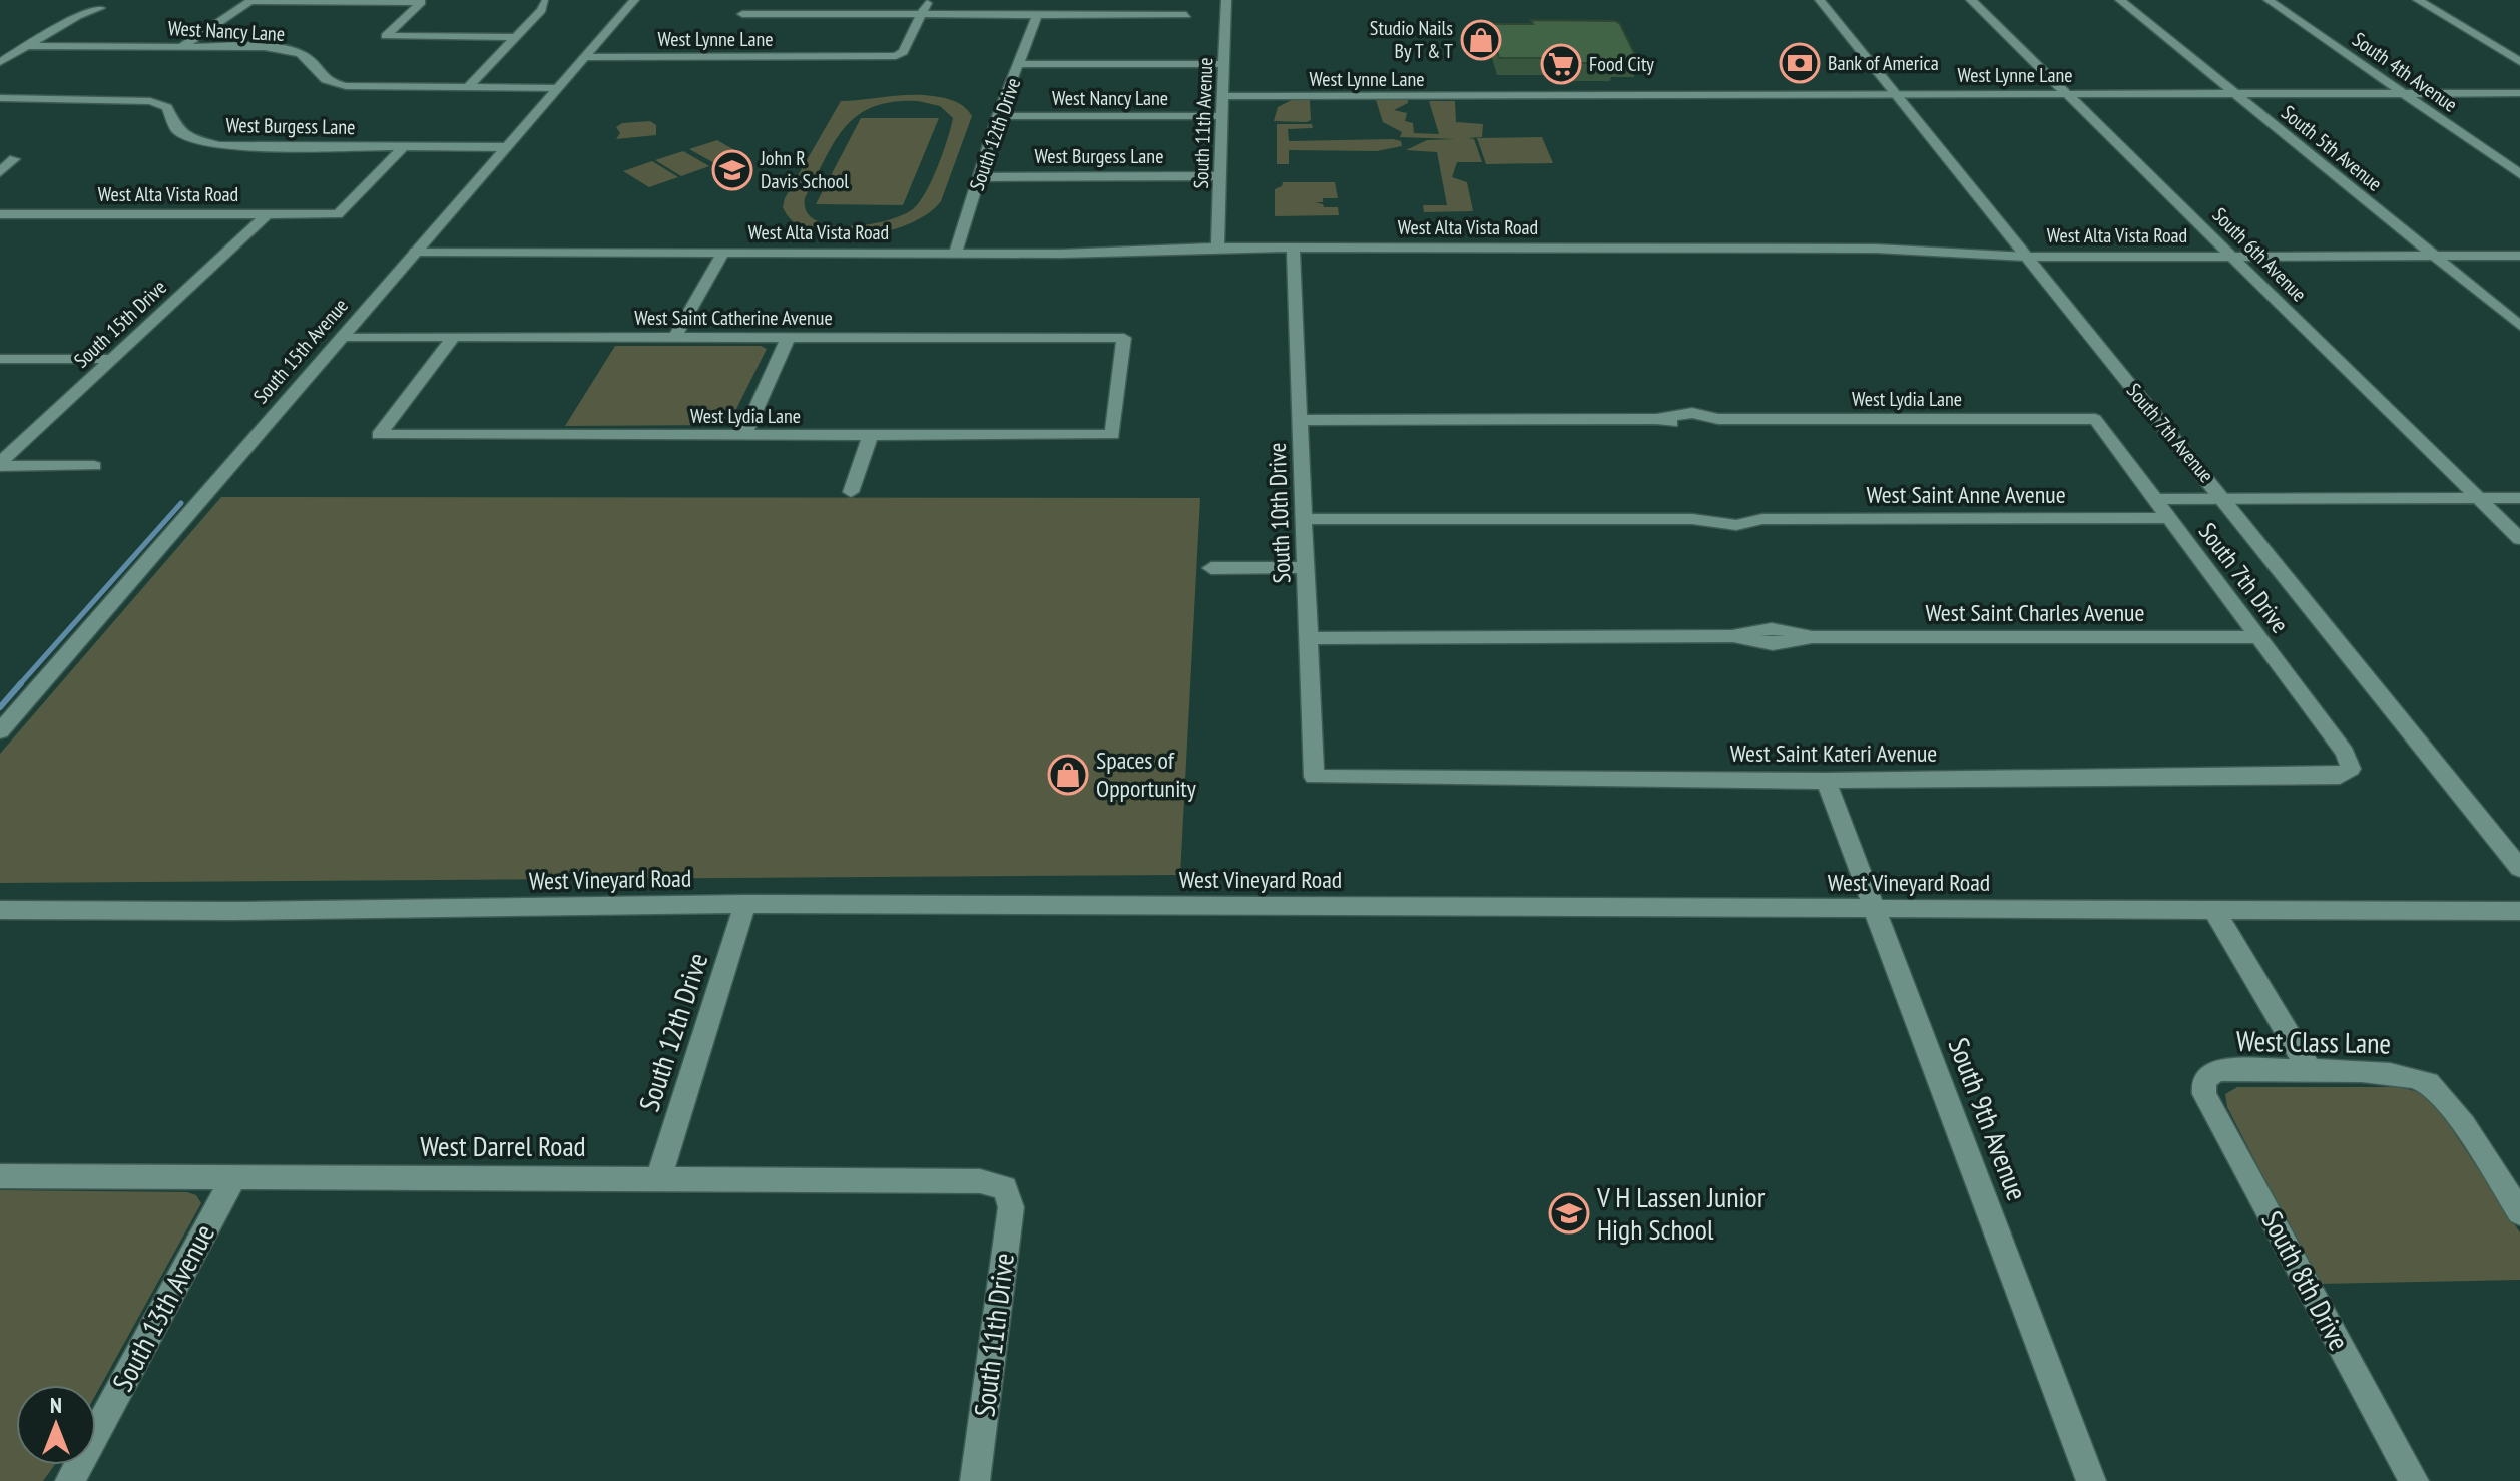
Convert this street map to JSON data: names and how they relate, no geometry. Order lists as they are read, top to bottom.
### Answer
{
  "streets": {
    "street": [
      "West Nancy Lane",
      "West Lynne Lane",
      "South 4th Avenue",
      "South 11th Avenue",
      "West Burgess Lane",
      "South 12th Drive",
      "South 5th Avenue",
      "West Alta Vista Road",
      "South 6th Avenue",
      "West Saint Catherine Avenue",
      "South 15th Drive",
      "South 15th Avenue",
      "West Lydia Lane",
      "South 7th Avenue",
      "West Saint Anne Avenue",
      "South 10th Drive",
      "South 7th Drive",
      "West Saint Charles Avenue",
      "West Saint Kateri Avenue",
      "West Vineyard Road",
      "West Class Lane",
      "South 9th Avenue",
      "West Darrel Road",
      "South 8th Drive",
      "South 13th Avenue",
      "South 11th Drive"
    ]
  },
  "crossings": [
    ["West Nancy Lane", "South 11th Avenue"],
    ["West Nancy Lane", "South 12th Drive"],
    ["West Nancy Lane", "South 15th Avenue"],
    ["West Lynne Lane", "South 4th Avenue"],
    ["West Lynne Lane", "South 11th Avenue"],
    ["West Lynne Lane", "South 5th Avenue"],
    ["West Lynne Lane", "South 6th Avenue"],
    ["West Lynne Lane", "South 15th Avenue"],
    ["West Lynne Lane", "South 7th Avenue"],
    ["South 11th Avenue", "West Burgess Lane"],
    ["South 11th Avenue", "West Alta Vista Road"],
    ["West Burgess Lane", "South 12th Drive"],
    ["West Burgess Lane", "West Alta Vista Road"],
    ["West Burgess Lane", "South 15th Avenue"],
    ["South 12th Drive", "West Alta Vista Road"],
    ["South 12th Drive", "West Vineyard Road"],
    ["South 12th Drive", "West Darrel Road"],
    ["South 5th Avenue", "West Alta Vista Road"],
    ["West Alta Vista Road", "South 6th Avenue"],
    ["West Alta Vista Road", "South 15th Drive"],
    ["West Alta Vista Road", "South 15th Avenue"],
    ["West Alta Vista Road", "South 7th Avenue"],
    ["West Alta Vista Road", "South 10th Drive"],
    ["West Saint Catherine Avenue", "South 15th Avenue"],
    ["West Saint Catherine Avenue", "West Lydia Lane"],
    ["West Lydia Lane", "South 10th Drive"],
    ["West Lydia Lane", "South 7th Drive"],
    ["West Saint Anne Avenue", "South 10th Drive"],
    ["West Saint Anne Avenue", "South 7th Drive"],
    ["South 10th Drive", "West Saint Charles Avenue"],
    ["South 10th Drive", "West Saint Kateri Avenue"],
    ["South 7th Drive", "West Saint Charles Avenue"],
    ["South 7th Drive", "West Saint Kateri Avenue"],
    ["West Saint Kateri Avenue", "South 9th Avenue"],
    ["West Vineyard Road", "South 9th Avenue"],
    ["West Class Lane", "South 8th Drive"],
    ["West Darrel Road", "South 13th Avenue"],
    ["West Darrel Road", "South 11th Drive"]
  ],
  "places": {
    "shop": ["Studio Nails By T & T", "Spaces of Opportunity"],
    "bank": ["Bank of America"],
    "supermarket": ["Food City"],
    "school or university": ["John R Davis School", "V H Lassen Junior High School"]
  },
  "north": "top"
}
